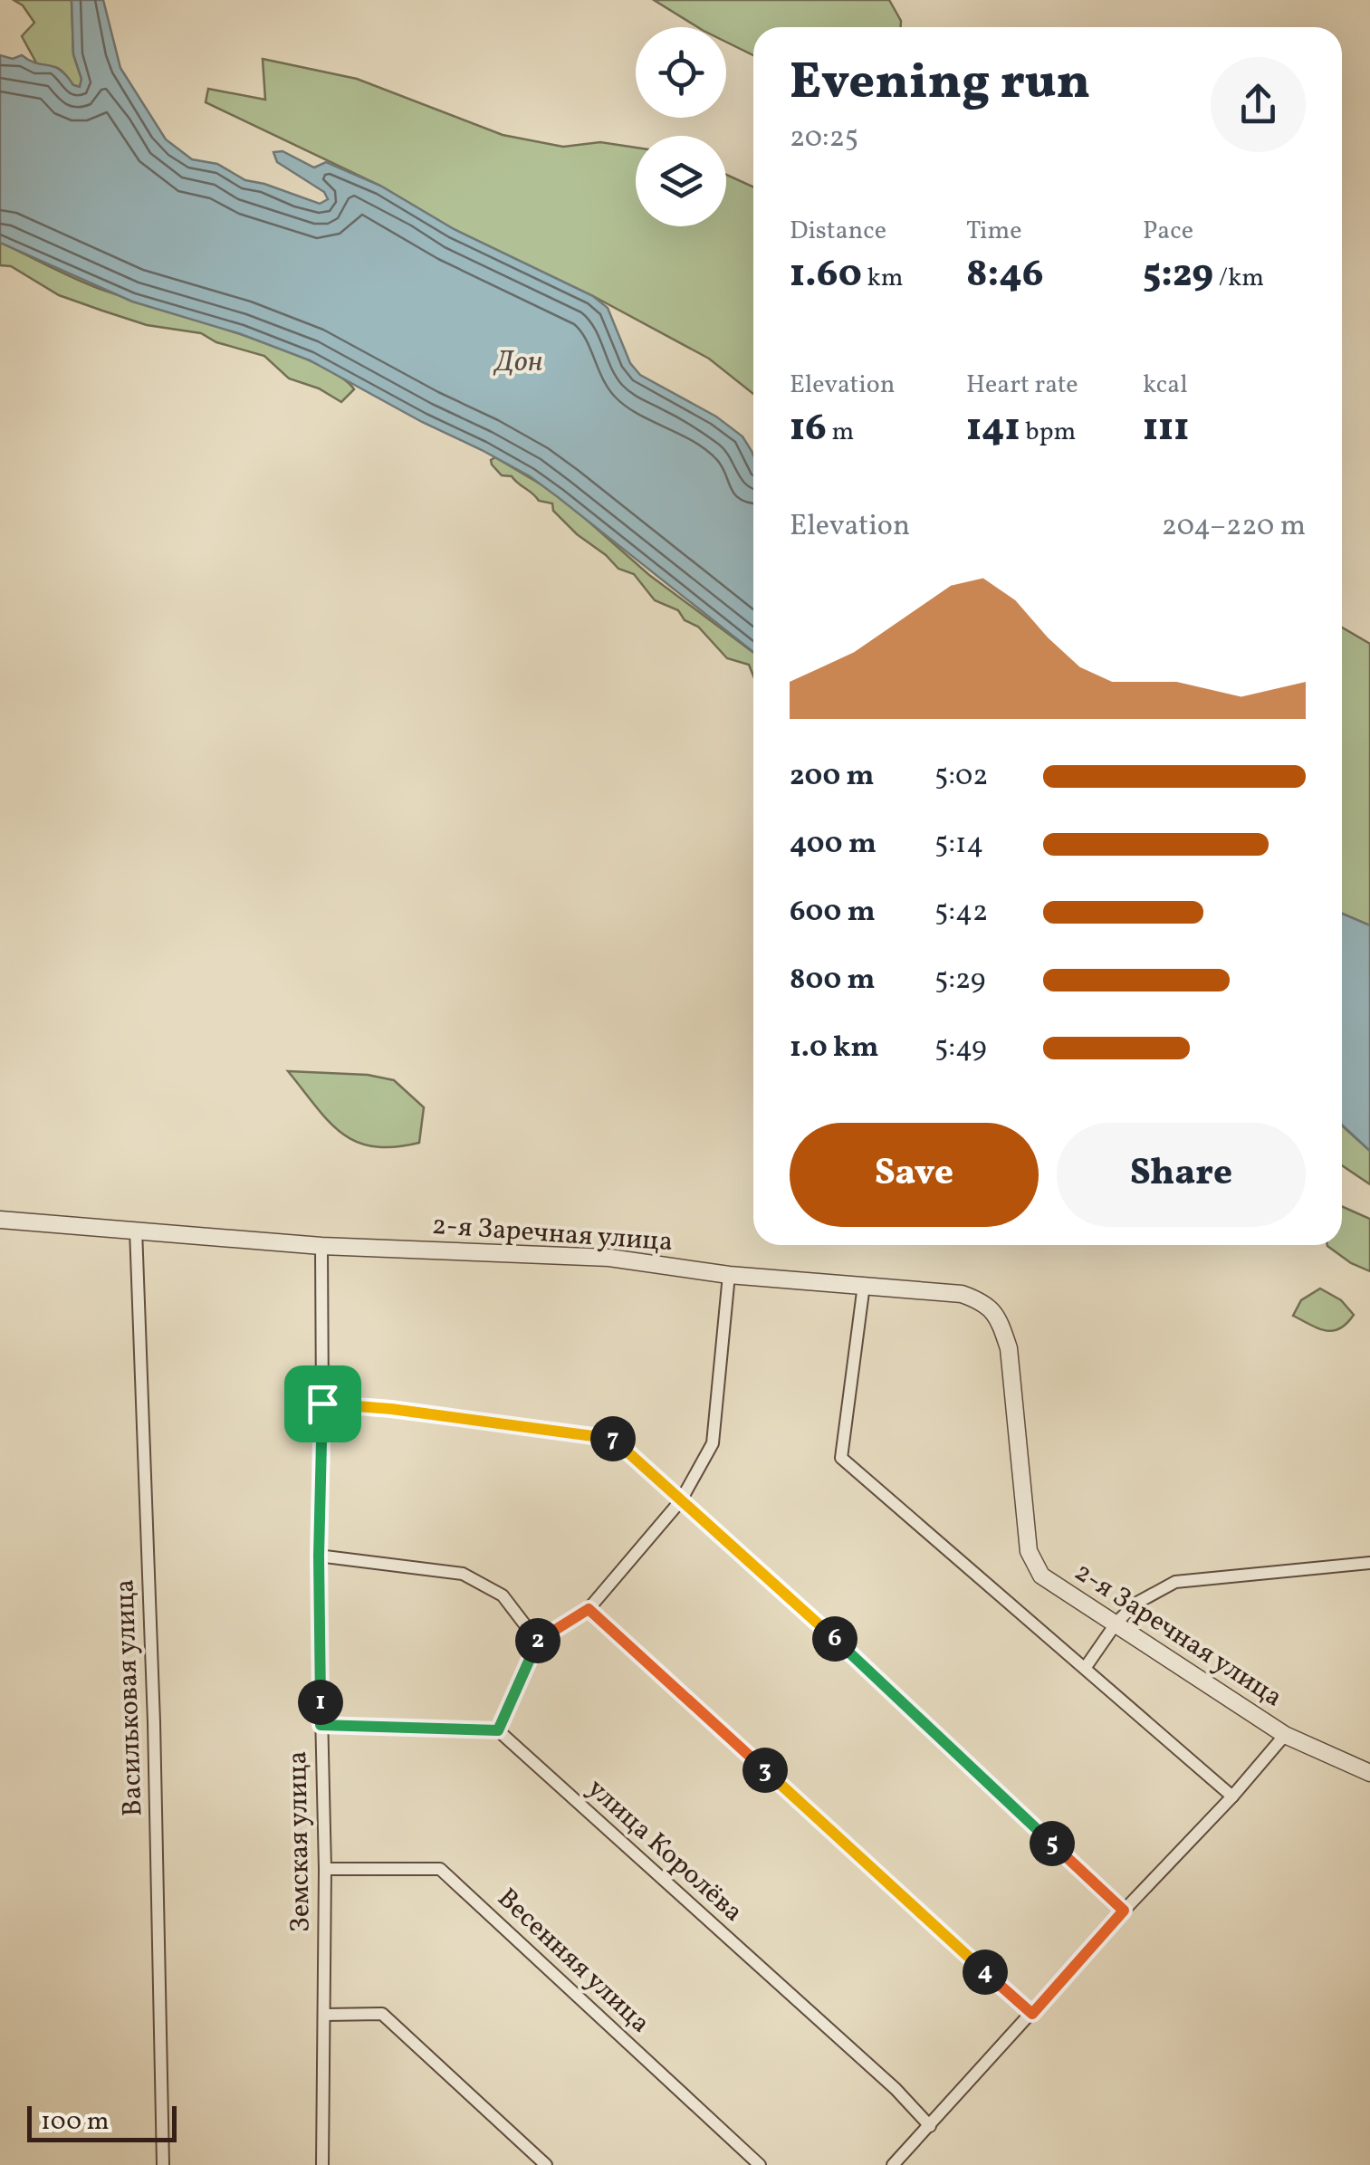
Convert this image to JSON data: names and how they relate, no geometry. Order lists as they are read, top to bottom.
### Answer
{
  "streets": {
    "street": [
      "2-я Заречная улица",
      "Васильковая улица",
      "Земская улица",
      "улица Королёва",
      "Весенняя улица"
    ]
  },
  "crossings": [
    ["2-я Заречная улица", "Васильковая улица"],
    ["2-я Заречная улица", "Земская улица"],
    ["Земская улица", "Весенняя улица"]
  ],
  "water": ["Дон"],
  "scale_bar": "100 m",
  "page": {
    "heading": ["Evening run", "20:25"],
    "stats": [
      ["Distance", "1.60 km"],
      ["Time", "8:46"],
      ["Pace", "5:29 /km"],
      ["Elevation", "16 m"],
      ["Heart rate", "141 bpm"],
      ["kcal", "111"]
    ],
    "chart": ["Elevation", "204–220 m"],
    "list": [
      {
        "name": "200 m",
        "note": "5:02"
      },
      {
        "name": "400 m",
        "note": "5:14"
      },
      {
        "name": "600 m",
        "note": "5:42"
      },
      {
        "name": "800 m",
        "note": "5:29"
      },
      {
        "name": "1.0 km",
        "note": "5:49"
      }
    ],
    "buttons": ["Save", "Share"],
    "pins": [
      "7",
      "6",
      "2",
      "1",
      "3",
      "5",
      "4"
    ],
    "scale": "100 m"
  }
}
